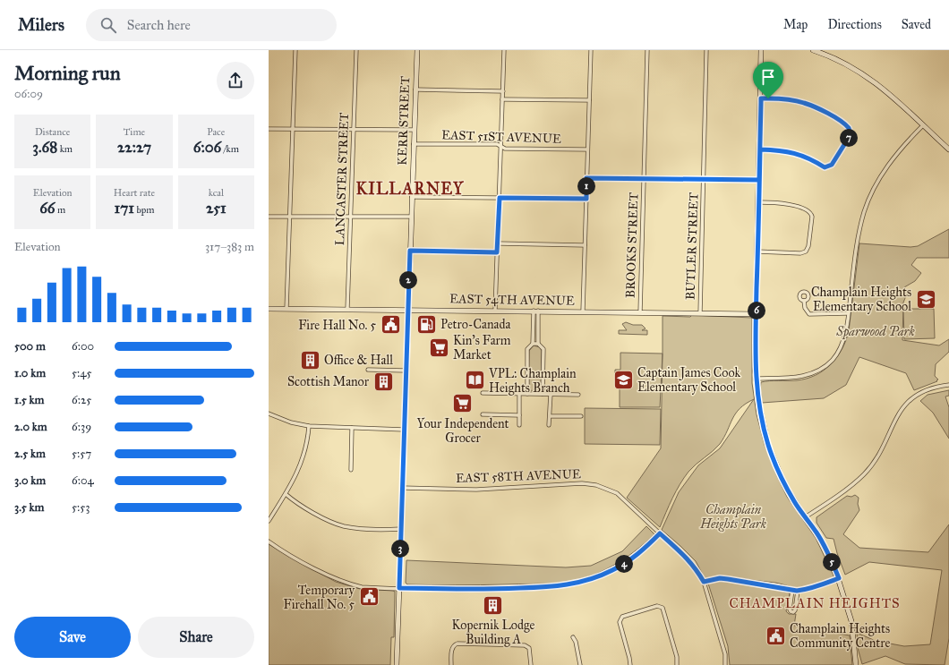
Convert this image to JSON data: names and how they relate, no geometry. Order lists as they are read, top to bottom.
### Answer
{
  "streets": {
    "street": [
      "KERR STREET",
      "EAST 51ST AVENUE",
      "LANCASTER STREET",
      "BROOKS STREET",
      "BUTLER STREET",
      "EAST 54TH AVENUE",
      "EAST 58TH AVENUE"
    ]
  },
  "crossings": [
    ["KERR STREET", "EAST 51ST AVENUE"],
    ["KERR STREET", "EAST 54TH AVENUE"],
    ["KERR STREET", "EAST 58TH AVENUE"],
    ["LANCASTER STREET", "EAST 54TH AVENUE"],
    ["BROOKS STREET", "EAST 54TH AVENUE"],
    ["BUTLER STREET", "EAST 54TH AVENUE"]
  ],
  "districts": ["KILLARNEY", "CHAMPLAIN HEIGHTS"],
  "parks": ["Sparwood Park", "Champlain Heights Park"],
  "places": {
    "school or university": ["Champlain Heights Elementary School", "Captain James Cook Elementary School"],
    "fuel station": ["Petro-Canada"],
    "public building": ["Fire Hall No. 5", "Temporary Firehall No. 5", "Champlain Heights Community Centre"],
    "supermarket": ["Kin's Farm Market", "Your Independent Grocer"],
    "building": ["Office & Hall", "Scottish Manor", "Kopernik Lodge Building A"],
    "library": ["VPL: Champlain Heights Branch"]
  },
  "page": {
    "header": "Milers",
    "search": "Search here",
    "nav": ["Map", "Directions", "Saved"],
    "heading": ["Morning run", "06:09"],
    "stats": [
      ["Distance", "3.68 km"],
      ["Time", "22:27"],
      ["Pace", "6:06 /km"],
      ["Elevation", "66 m"],
      ["Heart rate", "171 bpm"],
      ["kcal", "251"]
    ],
    "pins": [
      "7",
      "1",
      "2",
      "6",
      "3",
      "5",
      "4"
    ],
    "chart": ["Elevation", "317–383 m"],
    "list": [
      {
        "name": "500 m",
        "note": "6:00"
      },
      {
        "name": "1.0 km",
        "note": "5:45"
      },
      {
        "name": "1.5 km",
        "note": "6:25"
      },
      {
        "name": "2.0 km",
        "note": "6:39"
      },
      {
        "name": "2.5 km",
        "note": "5:57"
      },
      {
        "name": "3.0 km",
        "note": "6:04"
      },
      {
        "name": "3.5 km",
        "note": "5:53"
      }
    ],
    "buttons": ["Save", "Share"]
  }
}
